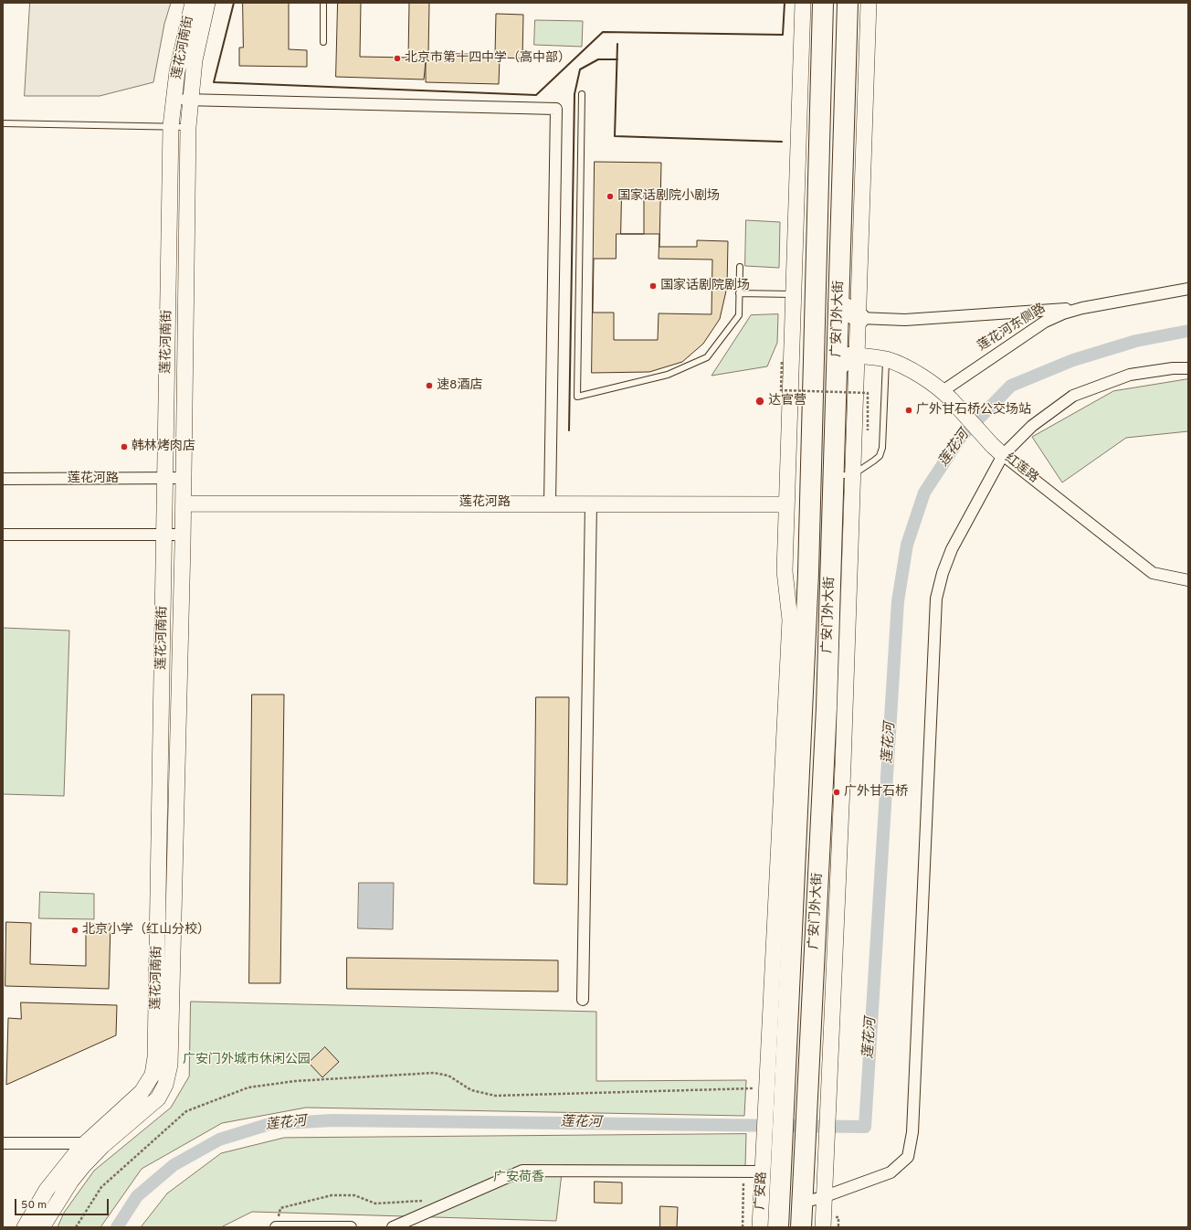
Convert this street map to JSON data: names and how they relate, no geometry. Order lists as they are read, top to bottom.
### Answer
{
  "streets": {
    "highway": ["广安门外大街"],
    "street": [
      "莲花河南街",
      "莲花河东侧路",
      "红莲路",
      "莲花河路",
      "广安路"
    ]
  },
  "crossings": [
    ["莲花河南街", "莲花河路"],
    ["广安门外大街", "红莲路"],
    ["广安门外大街", "莲花河路"],
    ["广安门外大街", "广安路"],
    ["莲花河东侧路", "红莲路"]
  ],
  "water": ["莲花河"],
  "parks": ["广安门外城市休闲公园", "广安荷香"],
  "places": [
    "北京市第十四中学（高中部）",
    "国家话剧院小剧场",
    "国家话剧院剧场",
    "速8酒店",
    "达官营",
    "广外甘石桥公交场站",
    "韩林烤肉店",
    "广外甘石桥",
    "北京小学（红山分校）"
  ],
  "scale_bar": "50 m"
}
